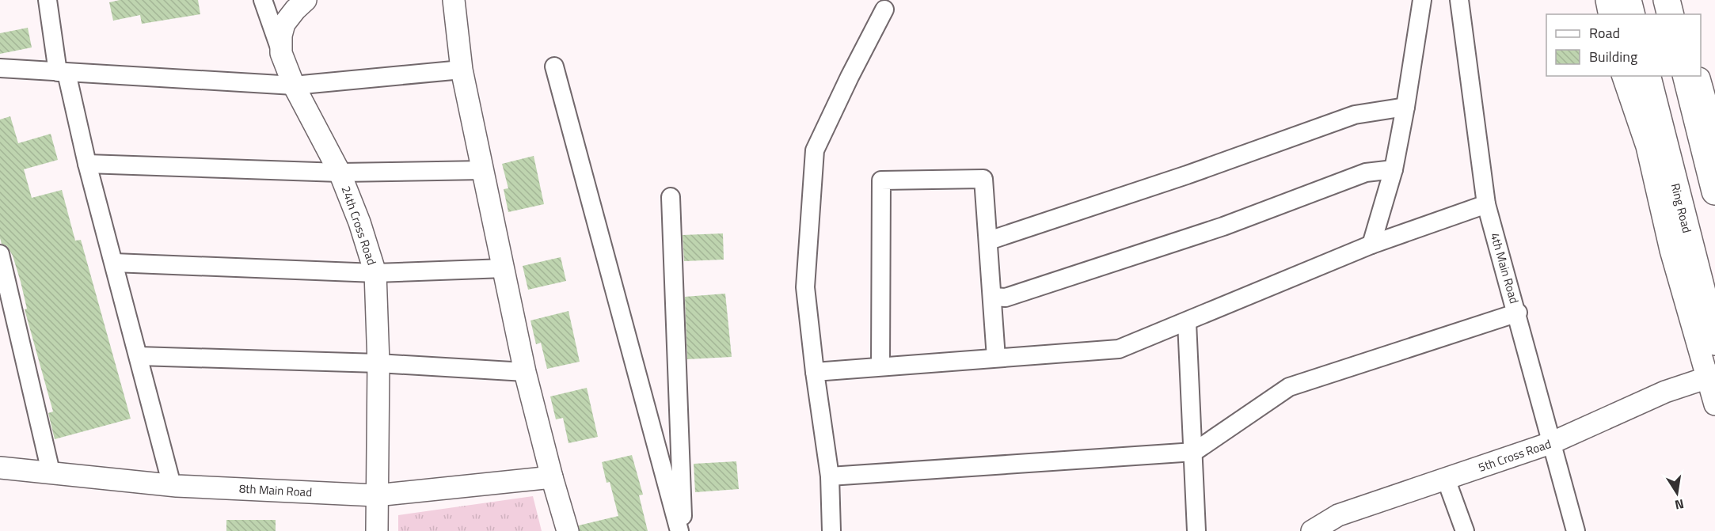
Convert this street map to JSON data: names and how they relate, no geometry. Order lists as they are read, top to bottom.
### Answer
{
  "streets": {
    "highway": ["Ring Road"],
    "street": [
      "24th Cross Road",
      "4th Main Road",
      "5th Cross Road",
      "8th Main Road"
    ]
  },
  "crossings": [
    ["24th Cross Road", "8th Main Road"],
    ["4th Main Road", "5th Cross Road"]
  ],
  "legend": ["Road", "Building"],
  "north": "bottom"
}
